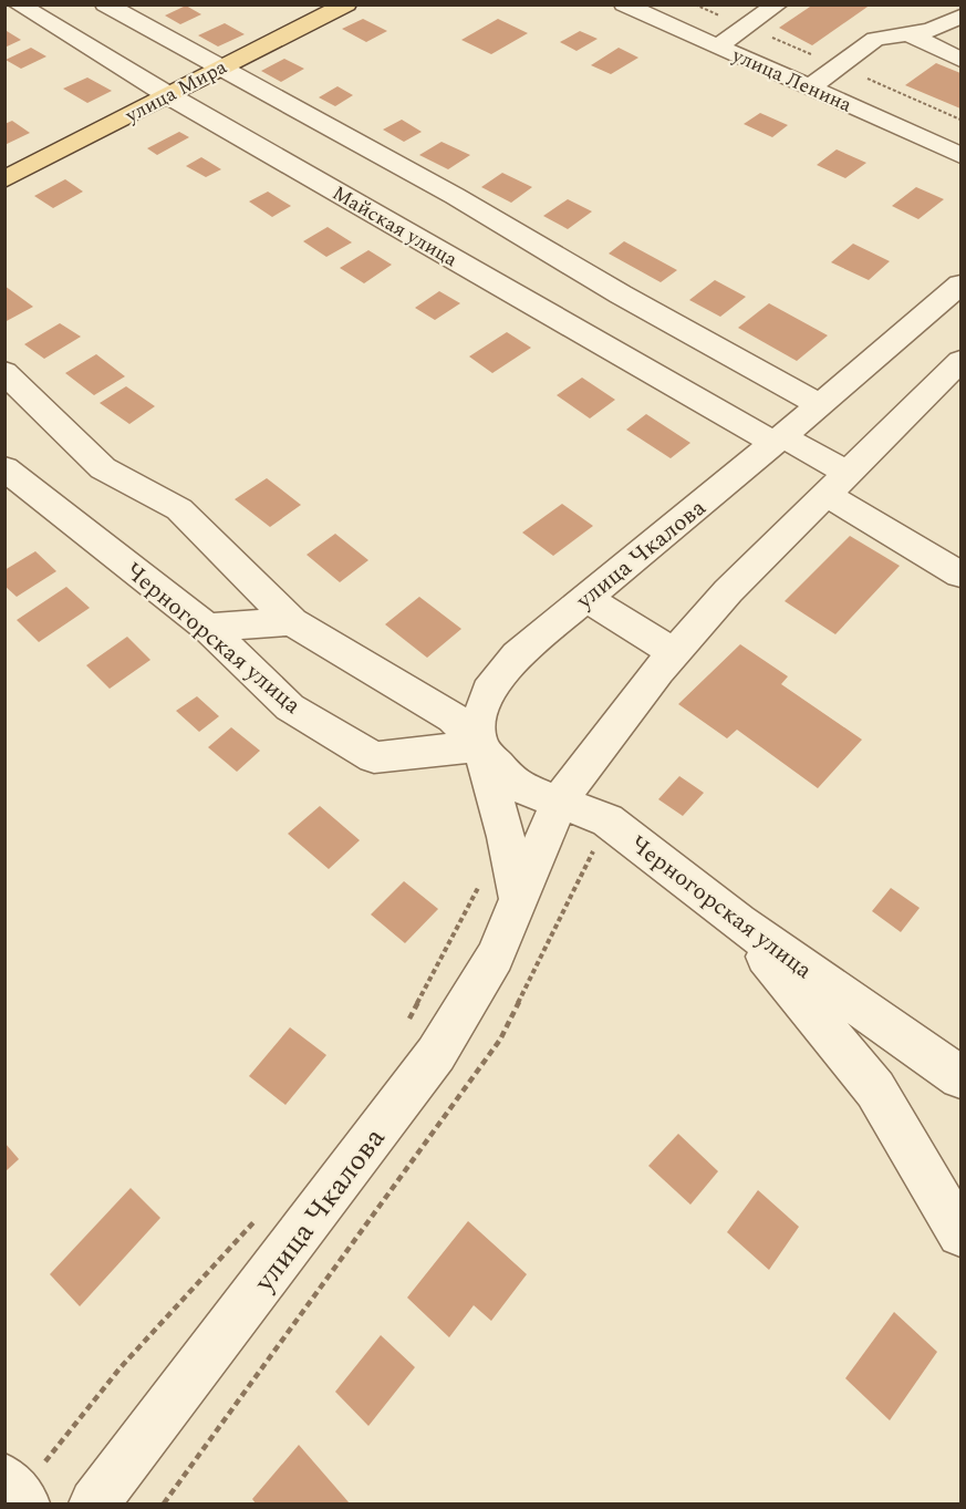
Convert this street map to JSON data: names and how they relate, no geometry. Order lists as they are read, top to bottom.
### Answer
{
  "streets": {
    "main road": ["улица Мира"],
    "street": [
      "улица Ленина",
      "Майская улица",
      "улица Чкалова",
      "Черногорская улица"
    ]
  },
  "crossings": [
    ["улица Мира", "Майская улица"],
    ["Майская улица", "улица Чкалова"],
    ["улица Чкалова", "Черногорская улица"]
  ]
}
